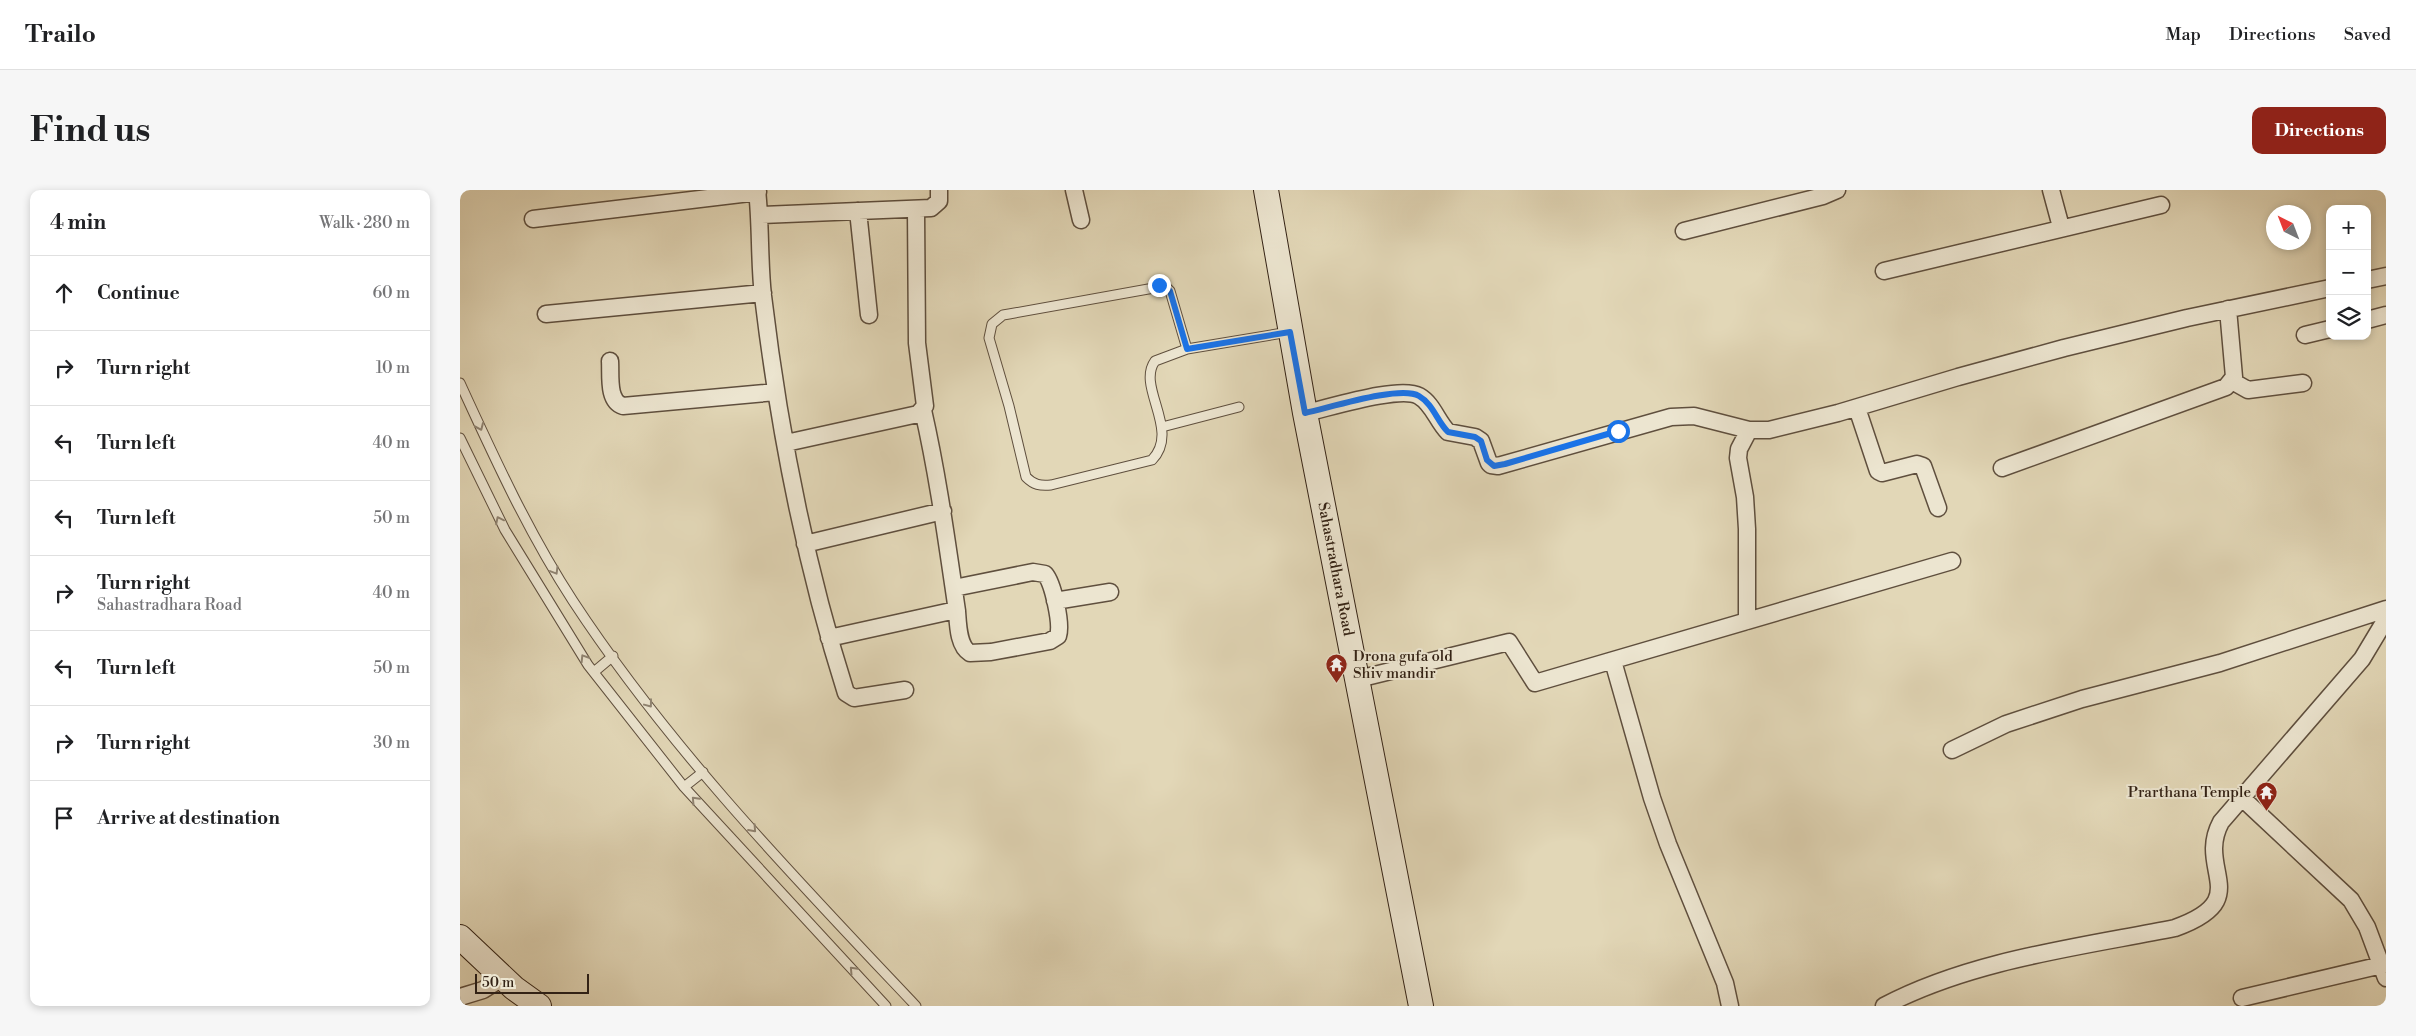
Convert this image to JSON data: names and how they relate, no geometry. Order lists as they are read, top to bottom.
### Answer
{
  "streets": {
    "main road": ["Sahastradhara Road"]
  },
  "places": {
    "temple": ["Drona gufa old Shiv mandir", "Prarthana Temple"]
  },
  "scale_bar": "50 m",
  "north": "top left",
  "page": {
    "header": "Trailo",
    "nav": ["Map", "Directions", "Saved"],
    "buttons": "Directions",
    "title": "Find us",
    "heading": ["4 min", "Walk · 280 m"],
    "map_buttons": ["+", "−"],
    "list": [
      ["Continue", "60 m"],
      ["Turn right", "10 m"],
      ["Turn left", "40 m"],
      ["Turn left", "50 m"],
      ["Turn right", "Sahastradhara Road", "40 m"],
      ["Turn left", "50 m"],
      ["Turn right", "30 m"],
      "Arrive at destination"
    ],
    "scale": "50 m"
  }
}
